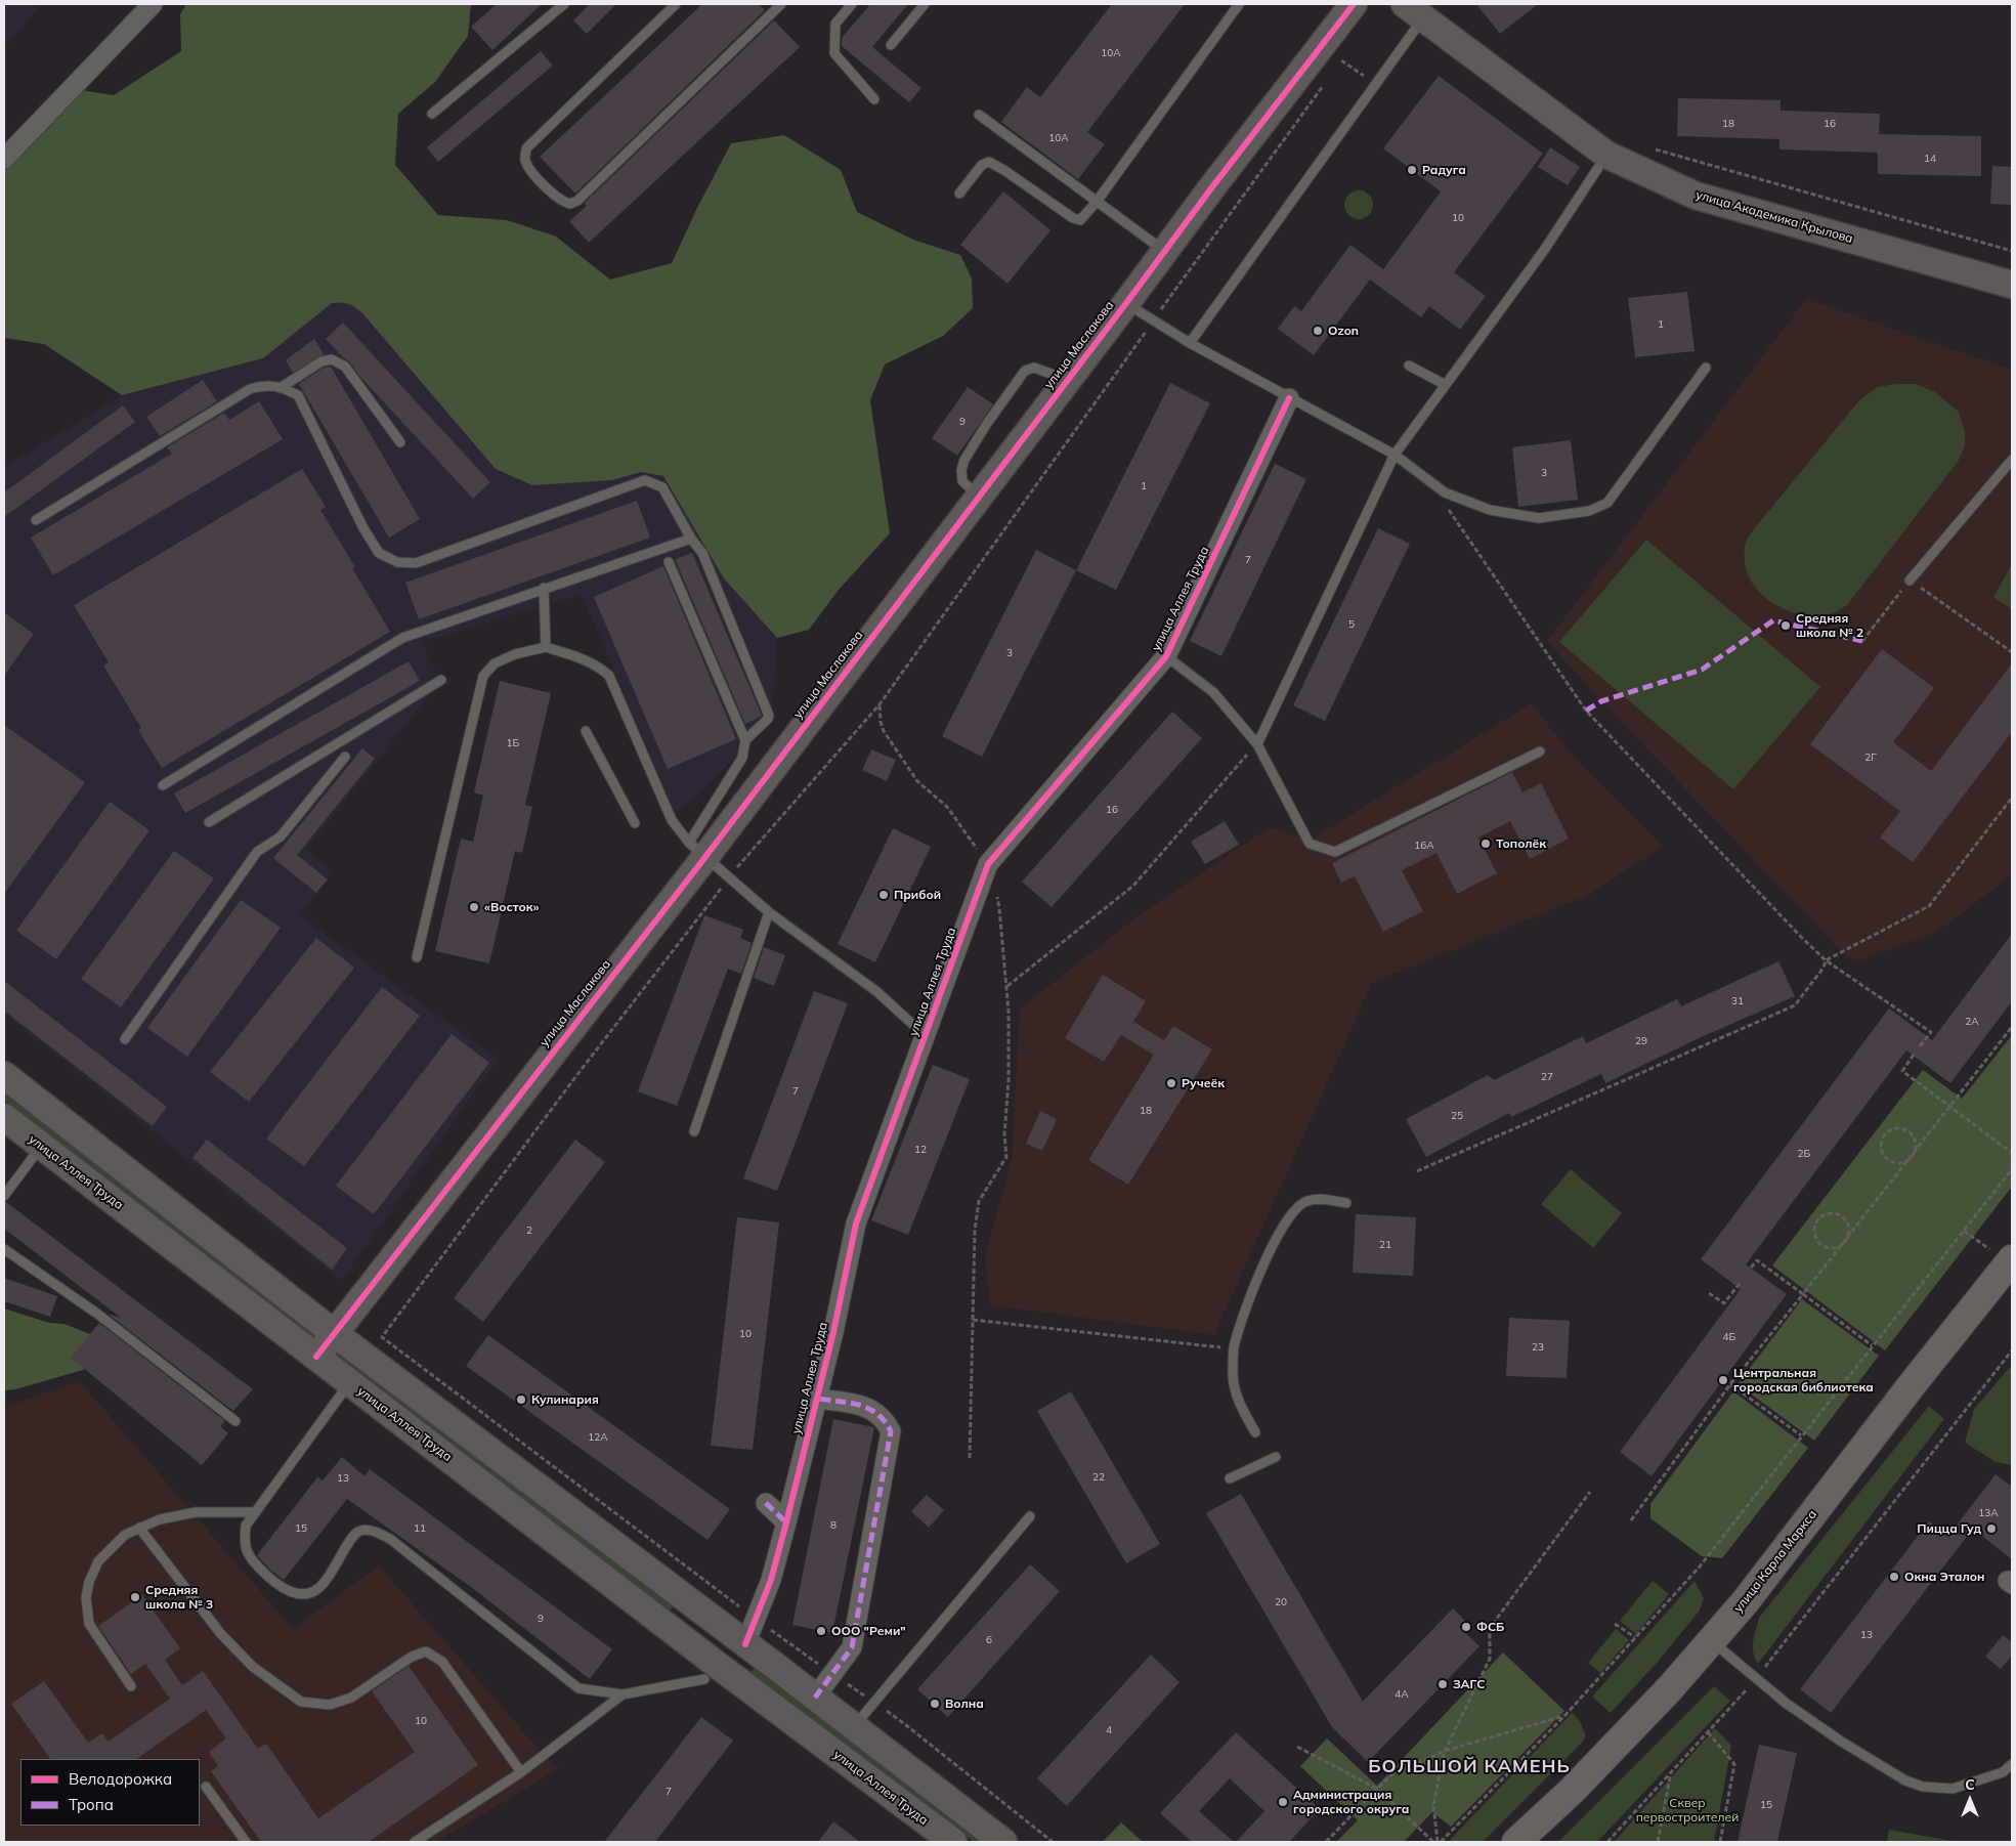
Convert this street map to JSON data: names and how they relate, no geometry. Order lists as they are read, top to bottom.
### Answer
{
  "streets": {
    "main road": ["улица Карла Маркса"],
    "street": ["улица Академика Крылова", "улица Маслакова", "улица Аллея Труда"]
  },
  "crossings": [
    ["улица Маслакова", "улица Аллея Труда"]
  ],
  "districts": ["БОЛЬШОЙ КАМЕНЬ"],
  "parks": ["Сквер первостроителей"],
  "places": [
    "Радуга",
    "Ozon",
    "Средняя школа № 2",
    "Тополёк",
    "Прибой",
    "«Восток»",
    "Ручеёк",
    "Центральная городская библиотека",
    "Кулинария",
    "Пицца Гуд",
    "Окна Эталон",
    "Средняя школа № 3",
    "ФСБ",
    "ООО \"Реми\"",
    "ЗАГС",
    "Волна",
    "Администрация городского округа"
  ],
  "house_numbers": [
    "10А",
    "18",
    "16",
    "10А",
    "14",
    "10",
    "1",
    "9",
    "3",
    "1",
    "7",
    "5",
    "3",
    "1Б",
    "2Г",
    "16",
    "16А",
    "31",
    "2А",
    "29",
    "27",
    "7",
    "18",
    "25",
    "12",
    "2Б",
    "2",
    "21",
    "10",
    "4Б",
    "23",
    "12А",
    "22",
    "13",
    "13А",
    "8",
    "15",
    "11",
    "20",
    "9",
    "13",
    "6",
    "4А",
    "10",
    "4",
    "7",
    "15"
  ],
  "legend": ["Велодорожка", "Тропа"],
  "north": "top"
}
